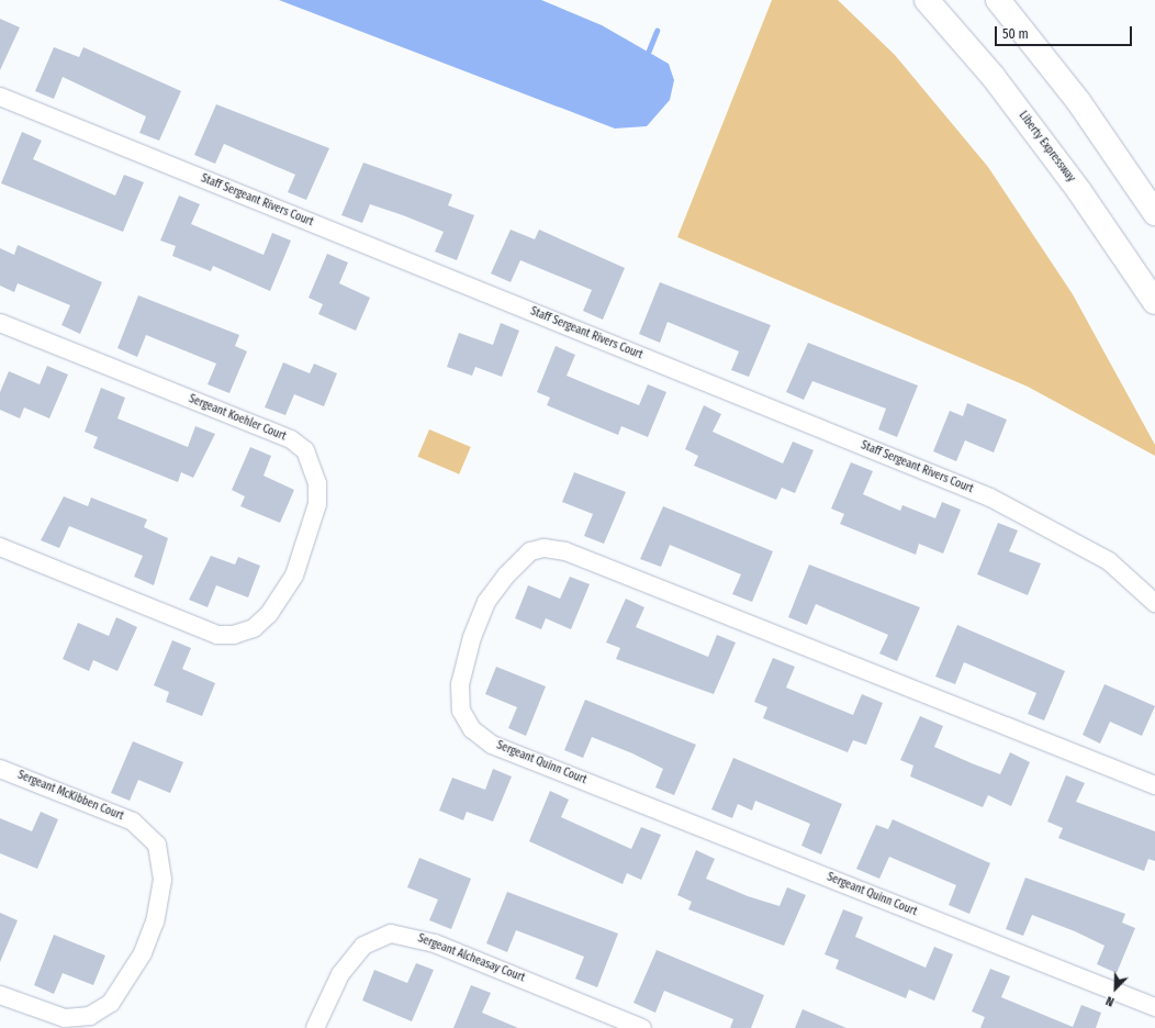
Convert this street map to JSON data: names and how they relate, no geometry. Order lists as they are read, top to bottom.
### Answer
{
  "streets": {
    "highway": ["Liberty Expressway"],
    "street": [
      "Staff Sergeant Rivers Court",
      "Sergeant Koehler Court",
      "Sergeant Quinn Court",
      "Sergeant McKibben Court",
      "Sergeant Alcheasay Court"
    ]
  },
  "scale_bar": "50 m",
  "north": "bottom left"
}
